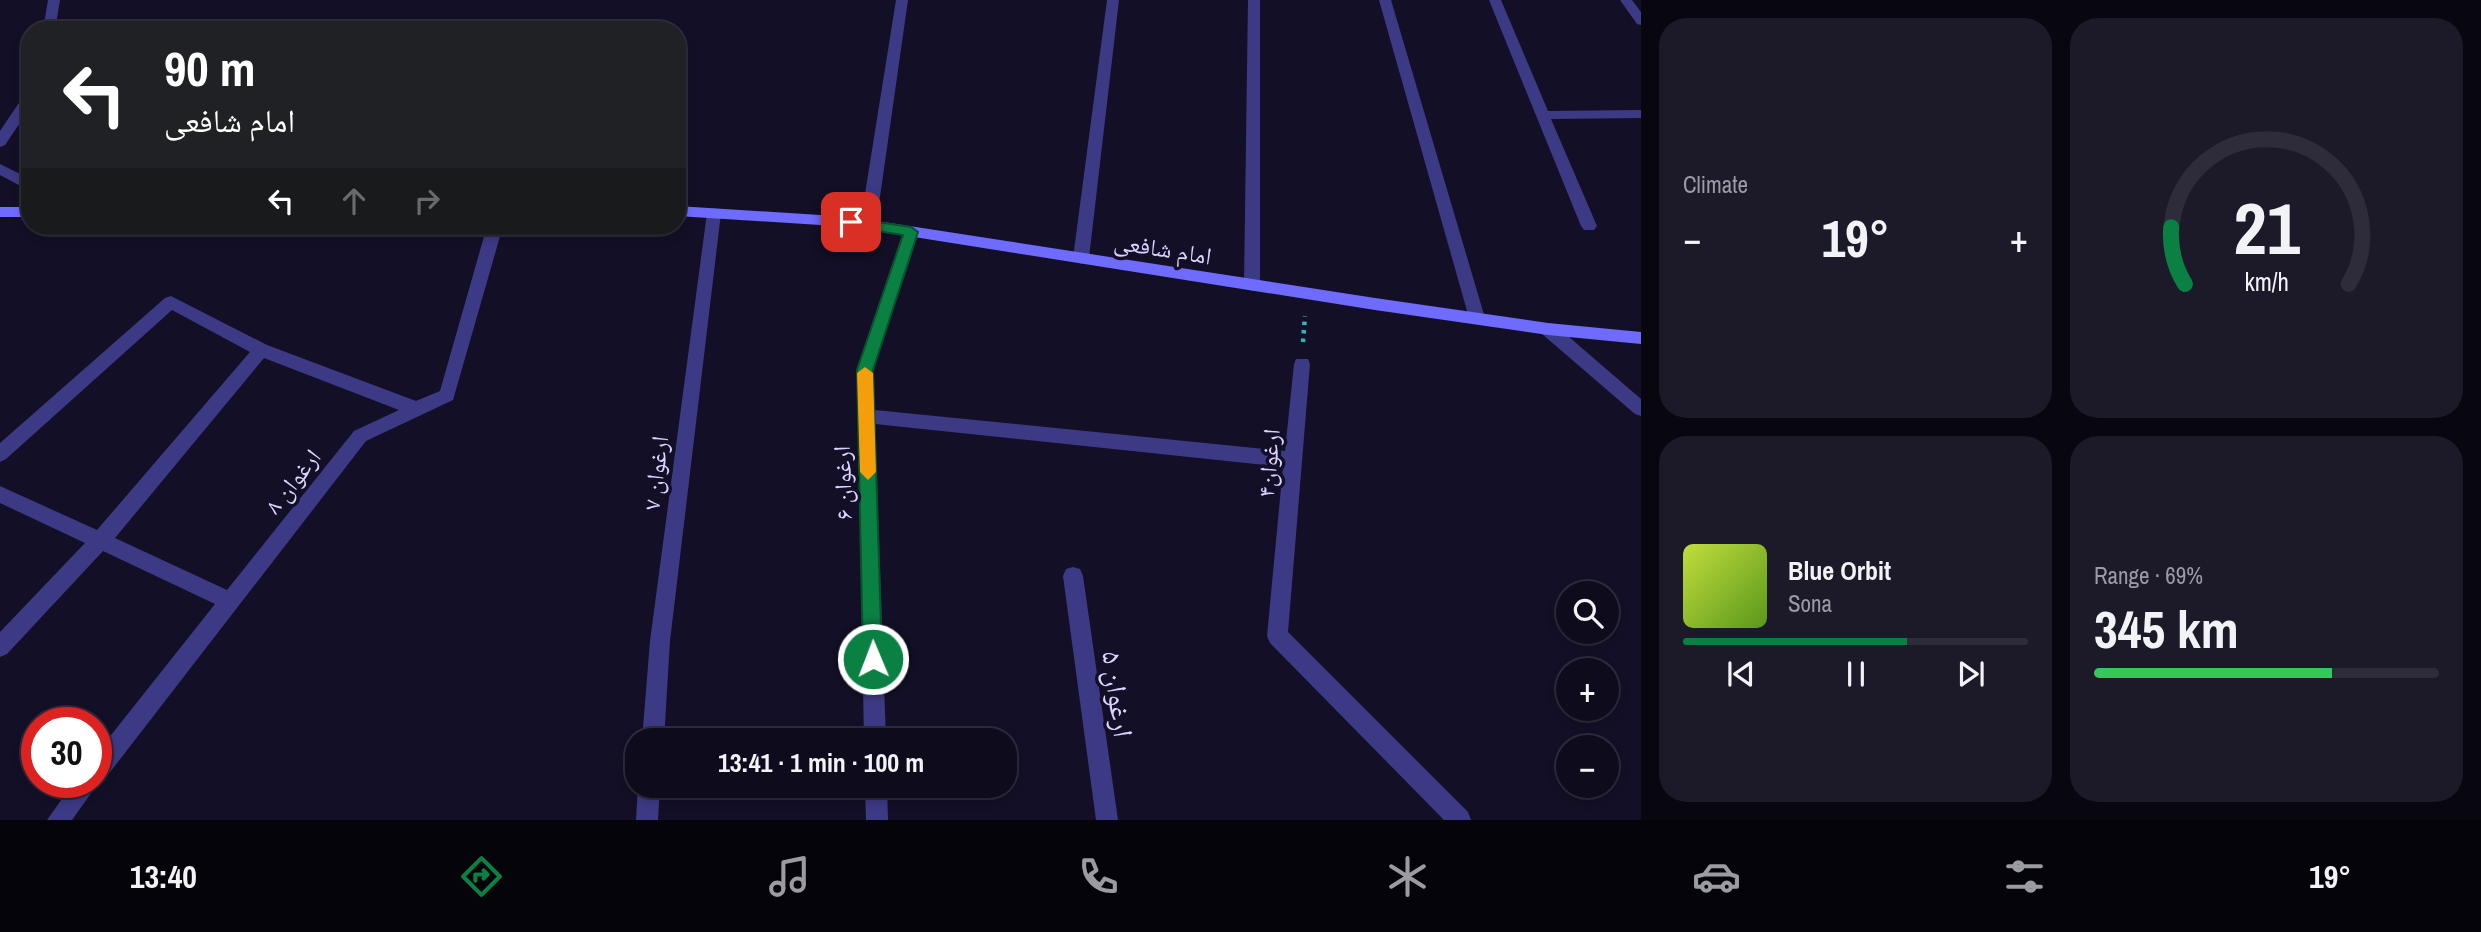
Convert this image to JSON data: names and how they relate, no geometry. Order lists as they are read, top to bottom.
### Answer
{
  "streets": {
    "main road": ["امام شافعی"],
    "street": [
      "ارغوان۴",
      "ارغوان ۷",
      "ارغوان ۸",
      "ارغوان ۶",
      "ارغوان ۵"
    ]
  },
  "crossings": [
    ["امام شافعی", "ارغوان ۷"],
    ["امام شافعی", "ارغوان ۶"]
  ],
  "page": {
    "tile": [
      "Climate",
      ["Range · 69%", "345 km"]
    ],
    "turn": ["90 m", "امام شافعی"],
    "heat": ["−", "19°", "+"],
    "song": ["Blue Orbit", "Sona"],
    "map_buttons": ["+", "−"],
    "limit": "30",
    "trip": "13:41 · 1 min · 100 m",
    "tabs": ["13:40", "19°"],
    "gauge": ["21", "km/h"]
  }
}
